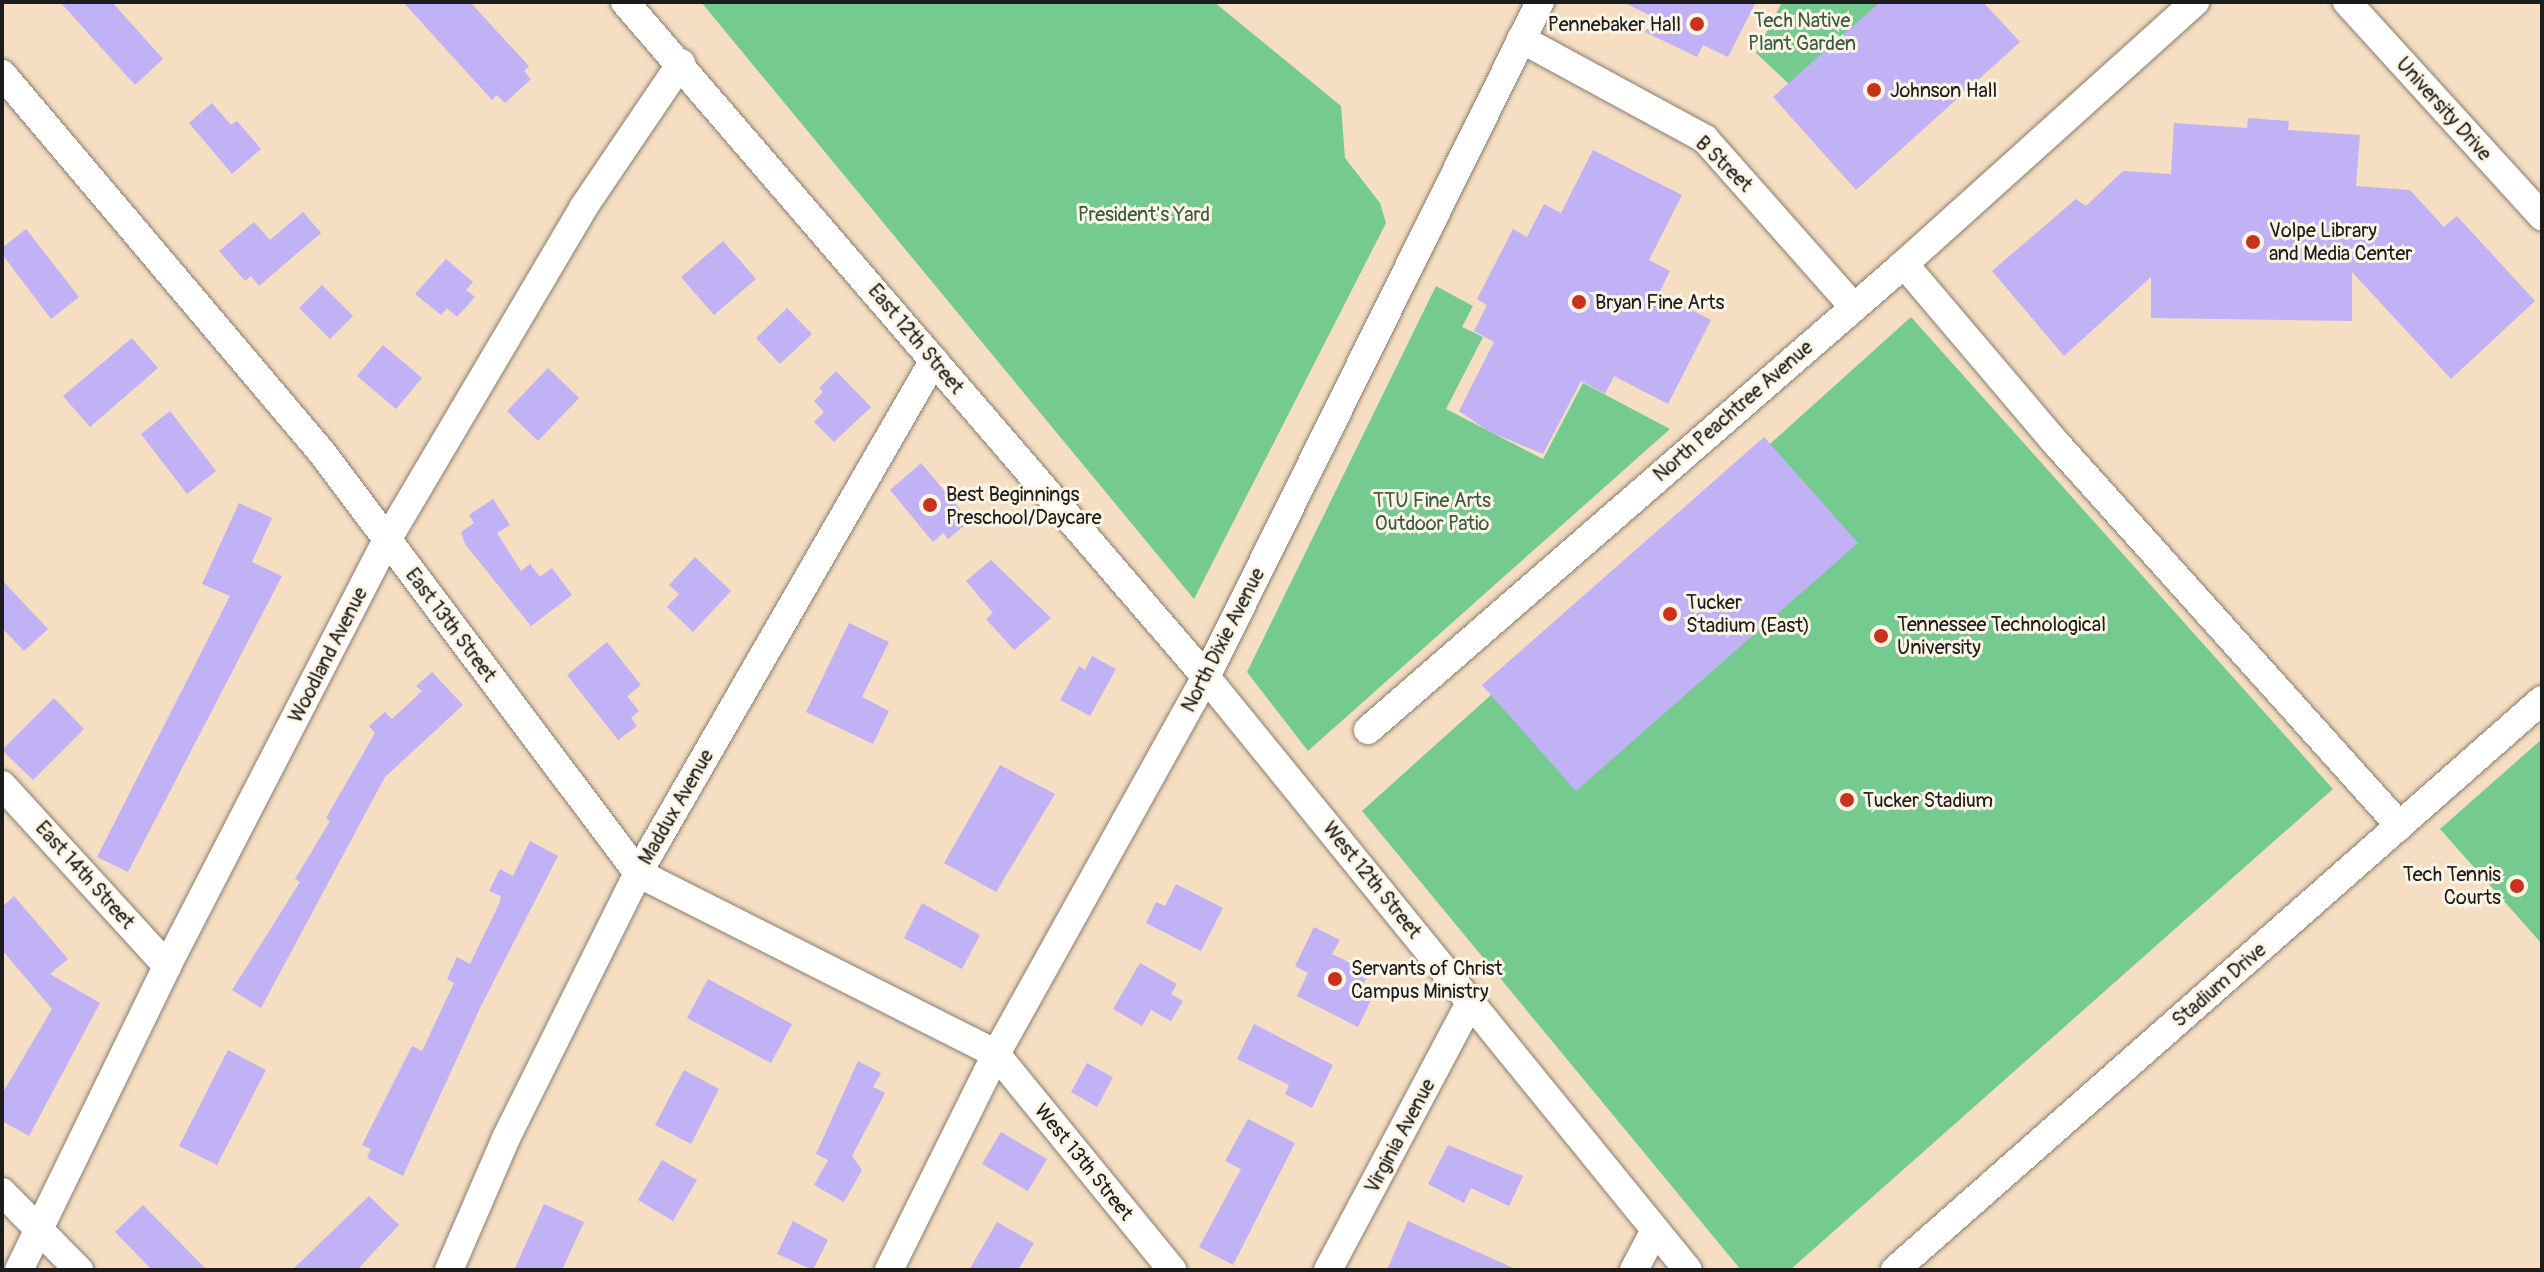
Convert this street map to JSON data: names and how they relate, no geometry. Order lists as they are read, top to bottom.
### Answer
{
  "streets": {
    "street": [
      "University Drive",
      "B Street",
      "East 12th Street",
      "North Peachtree Avenue",
      "East 13th Street",
      "North Dixie Avenue",
      "Woodland Avenue",
      "Maddux Avenue",
      "East 14th Street",
      "West 12th Street",
      "Stadium Drive",
      "Virginia Avenue",
      "West 13th Street"
    ]
  },
  "crossings": [
    ["B Street", "North Peachtree Avenue"],
    ["B Street", "North Dixie Avenue"],
    ["East 12th Street", "North Dixie Avenue"],
    ["East 12th Street", "Woodland Avenue"],
    ["East 12th Street", "Maddux Avenue"],
    ["East 12th Street", "West 12th Street"],
    ["East 13th Street", "North Dixie Avenue"],
    ["East 13th Street", "Woodland Avenue"],
    ["East 13th Street", "Maddux Avenue"],
    ["East 13th Street", "West 13th Street"],
    ["North Dixie Avenue", "West 12th Street"],
    ["North Dixie Avenue", "West 13th Street"],
    ["Woodland Avenue", "East 14th Street"],
    ["West 12th Street", "Virginia Avenue"]
  ],
  "parks": ["Tech Native Plant Garden", "President's Yard", "TTU Fine Arts Outdoor Patio"],
  "places": [
    "Pennebaker Hall",
    "Johnson Hall",
    "Volpe Library and Media Center",
    "Bryan Fine Arts",
    "Best Beginnings Preschool/Daycare",
    "Tucker Stadium (East)",
    "Tennessee Technological University",
    "Tucker Stadium",
    "Tech Tennis Courts",
    "Servants of Christ Campus Ministry"
  ]
}
